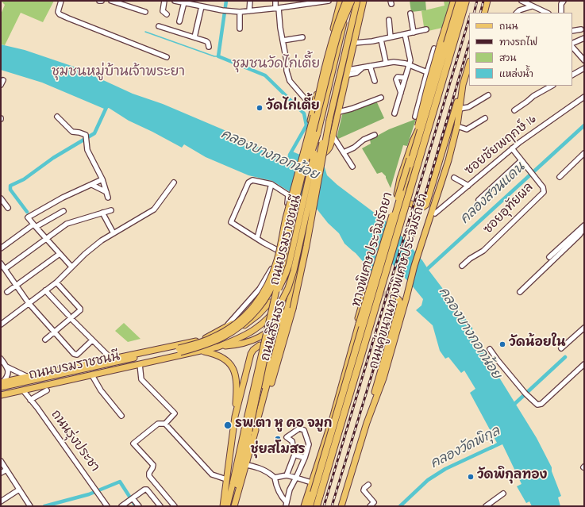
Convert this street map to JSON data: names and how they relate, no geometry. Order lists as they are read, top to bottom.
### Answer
{
  "streets": {
    "highway": ["ทางพิเศษประจิมรัถยา"],
    "main road": ["ถนนบรมราชชนนี", "ถนนคู่ขนานทางพิเศษประจิมรัถยา", "ถนนสิรินธร"],
    "street": ["ซอยชัยพฤกษ์ 16", "ซอยอุทัยผล", "ถนนรุ่งประชา"]
  },
  "crossings": [
    ["ซอยชัยพฤกษ์ 16", "ซอยอุทัยผล"],
    ["ถนนบรมราชชนนี", "ถนนสิรินธร"],
    ["ถนนบรมราชชนนี", "ถนนรุ่งประชา"],
    ["ทางพิเศษประจิมรัถยา", "ถนนคู่ขนานทางพิเศษประจิมรัถยา"]
  ],
  "districts": ["ชุมชนวัดไก่เตี้ย", "ชุมชนหมู่บ้านเจ้าพระยา"],
  "water": ["คลองบางกอกน้อย", "คลองสวนแดน", "คลองวัดพิกุล"],
  "places": [
    "วัดไก่เตี้ย",
    "วัดน้อยใน",
    "รพ.ตา หู คอ จมูก",
    "ชุ่ยสโมสร",
    "วัดพิกุลทอง"
  ],
  "legend": [
    "ถนน",
    "ทางรถไฟ",
    "สวน",
    "แหล่งน้ำ"
  ]
}
